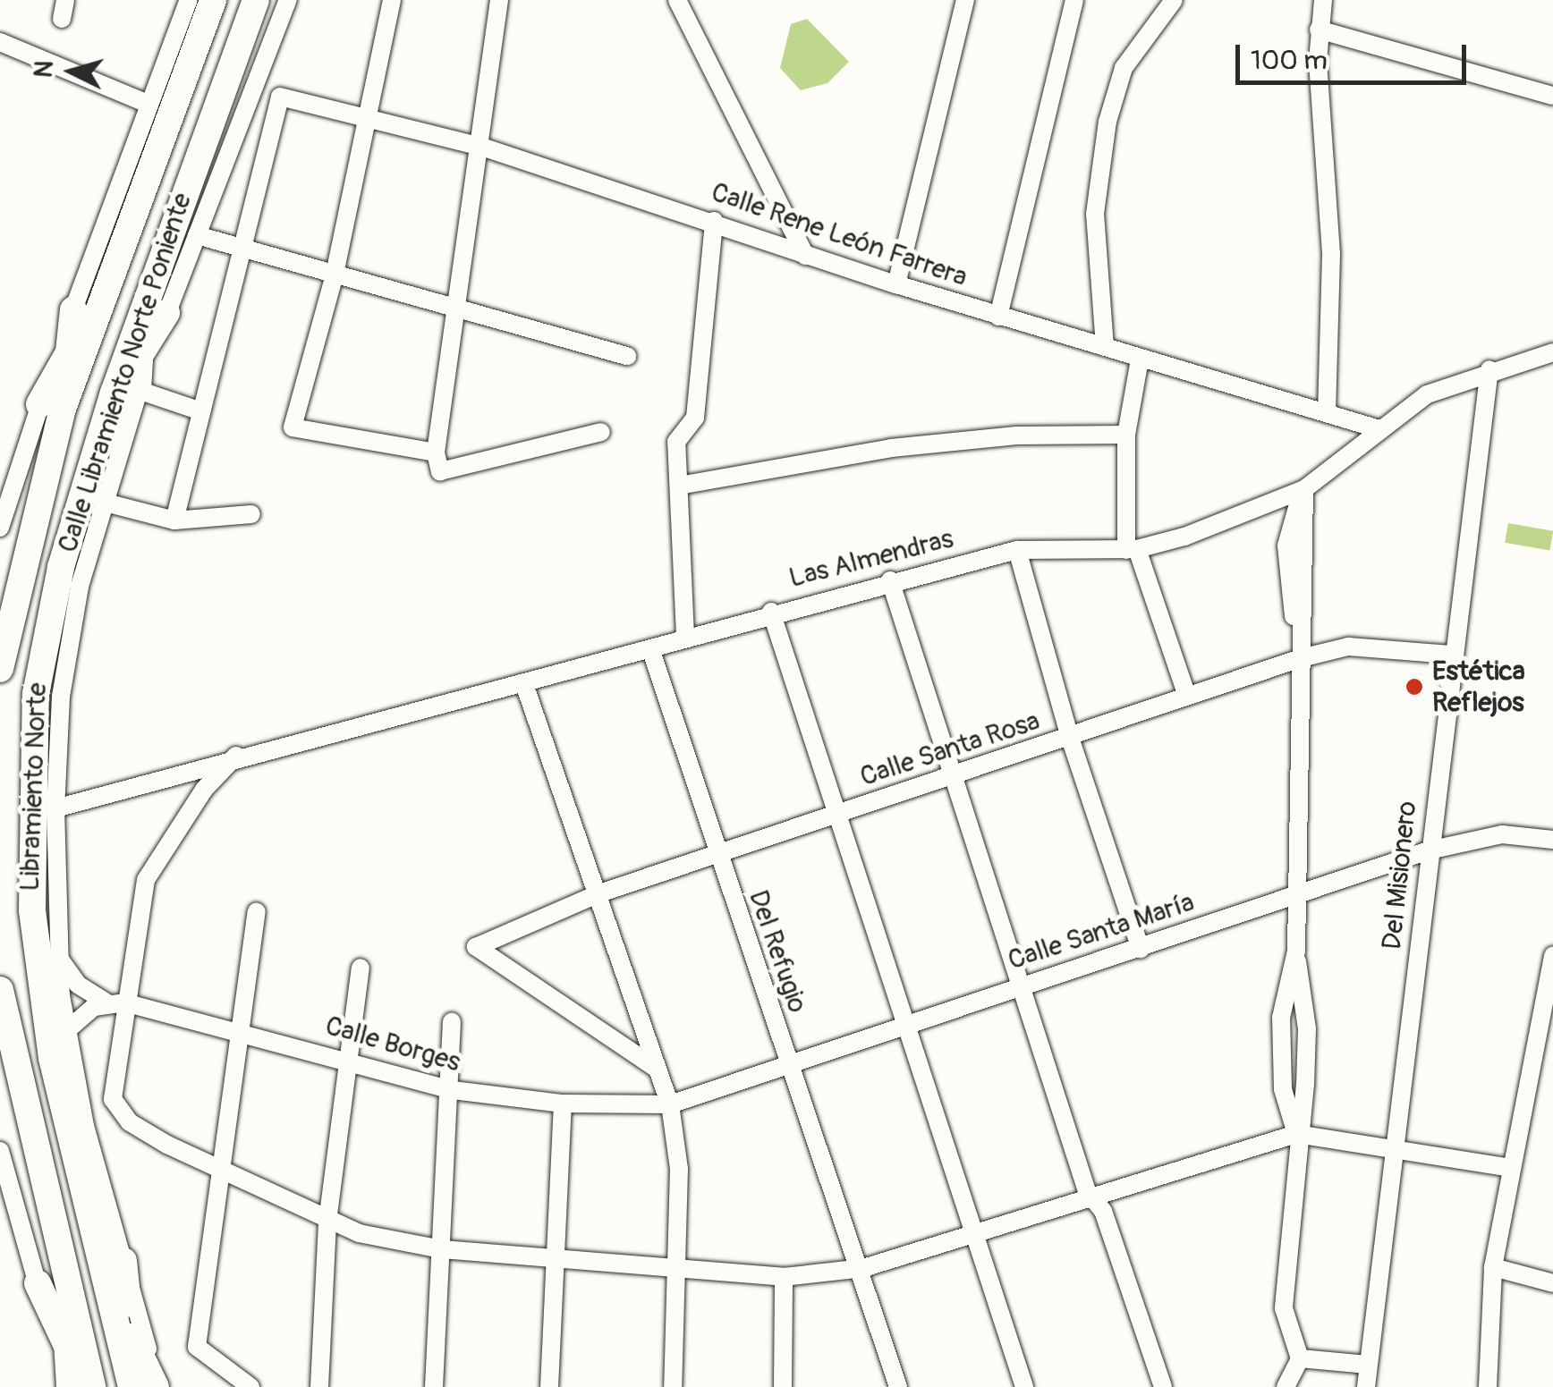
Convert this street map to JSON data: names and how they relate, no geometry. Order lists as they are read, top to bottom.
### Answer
{
  "streets": {
    "highway": ["Calle Libramiento Norte Poniente"],
    "street": [
      "Calle Rene León Farrera",
      "Las Almendras",
      "Calle Santa Rosa",
      "Libramiento Norte",
      "Del Misionero",
      "Calle Santa María",
      "Del Refugio",
      "Calle Borges"
    ]
  },
  "crossings": [
    ["Calle Rene León Farrera", "Las Almendras"],
    ["Calle Libramiento Norte Poniente", "Libramiento Norte"],
    ["Las Almendras", "Libramiento Norte"],
    ["Las Almendras", "Del Misionero"],
    ["Las Almendras", "Del Refugio"],
    ["Calle Santa Rosa", "Del Misionero"],
    ["Calle Santa Rosa", "Del Refugio"],
    ["Libramiento Norte", "Calle Borges"],
    ["Del Misionero", "Calle Santa María"],
    ["Calle Santa María", "Del Refugio"],
    ["Calle Santa María", "Calle Borges"]
  ],
  "places": ["Estética Reflejos"],
  "scale_bar": "100 m",
  "north": "left"
}
